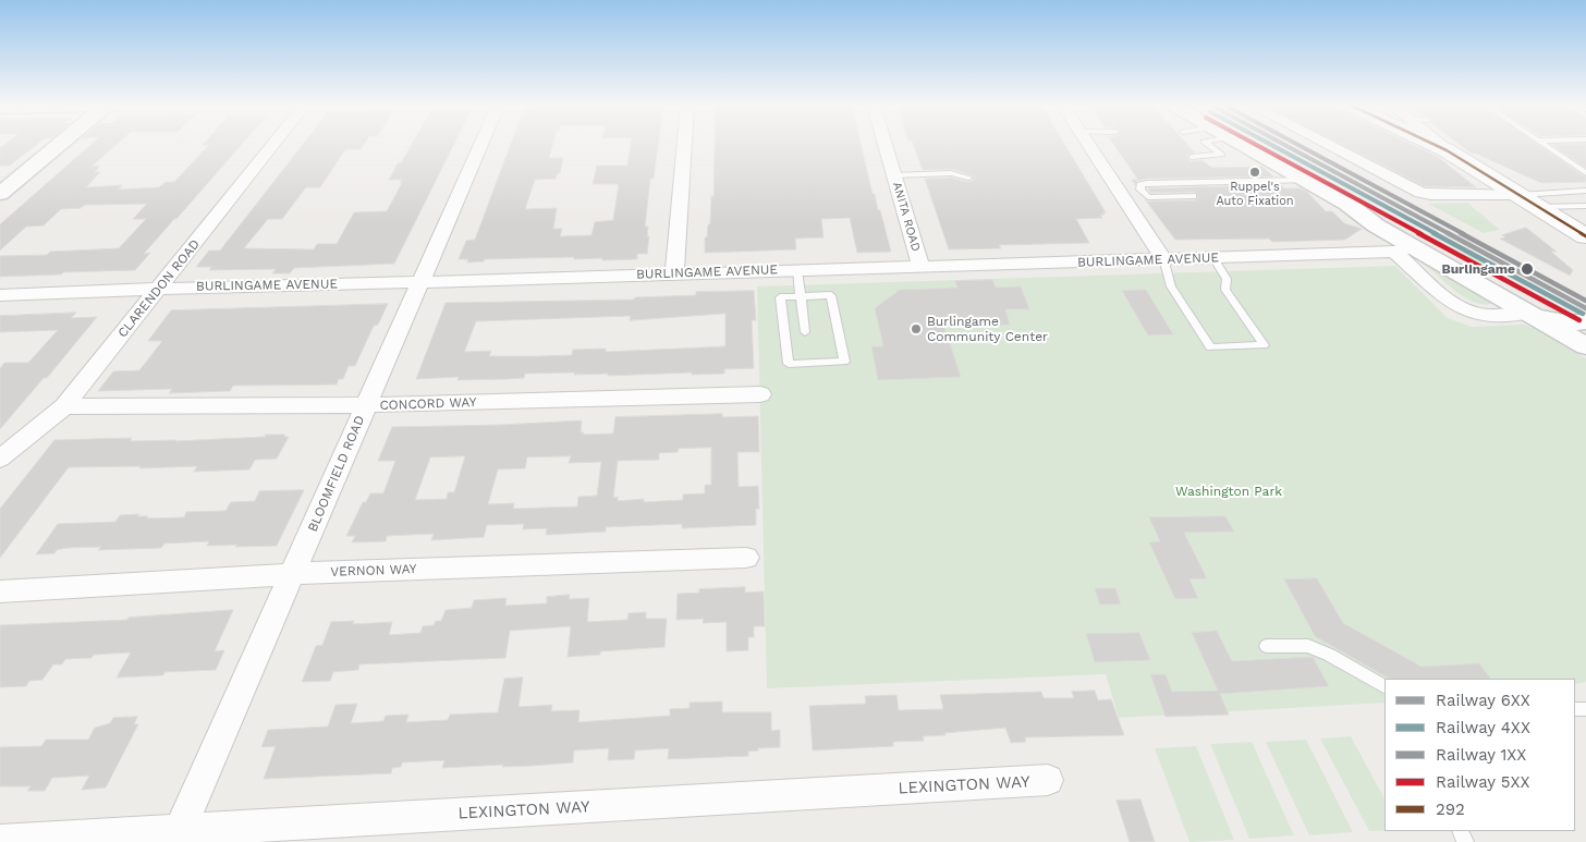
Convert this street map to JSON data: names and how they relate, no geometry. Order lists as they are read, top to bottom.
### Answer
{
  "streets": {
    "street": [
      "ANITA ROAD",
      "BURLINGAME AVENUE",
      "CLARENDON ROAD",
      "CONCORD WAY",
      "BLOOMFIELD ROAD",
      "VERNON WAY",
      "LEXINGTON WAY"
    ]
  },
  "crossings": [
    ["ANITA ROAD", "BURLINGAME AVENUE"],
    ["BURLINGAME AVENUE", "CLARENDON ROAD"],
    ["BURLINGAME AVENUE", "BLOOMFIELD ROAD"],
    ["CLARENDON ROAD", "CONCORD WAY"],
    ["CONCORD WAY", "BLOOMFIELD ROAD"],
    ["BLOOMFIELD ROAD", "VERNON WAY"],
    ["BLOOMFIELD ROAD", "LEXINGTON WAY"]
  ],
  "parks": ["Washington Park"],
  "places": ["Ruppel's Auto Fixation", "Burlingame", "Burlingame Community Center"],
  "lines": [
    "rail line 6XX",
    "rail line 4XX",
    "rail line 1XX",
    "rail line 5XX",
    "transit line 292"
  ],
  "legend": [
    "Railway 6XX",
    "Railway 4XX",
    "Railway 1XX",
    "Railway 5XX",
    "292"
  ]
}
